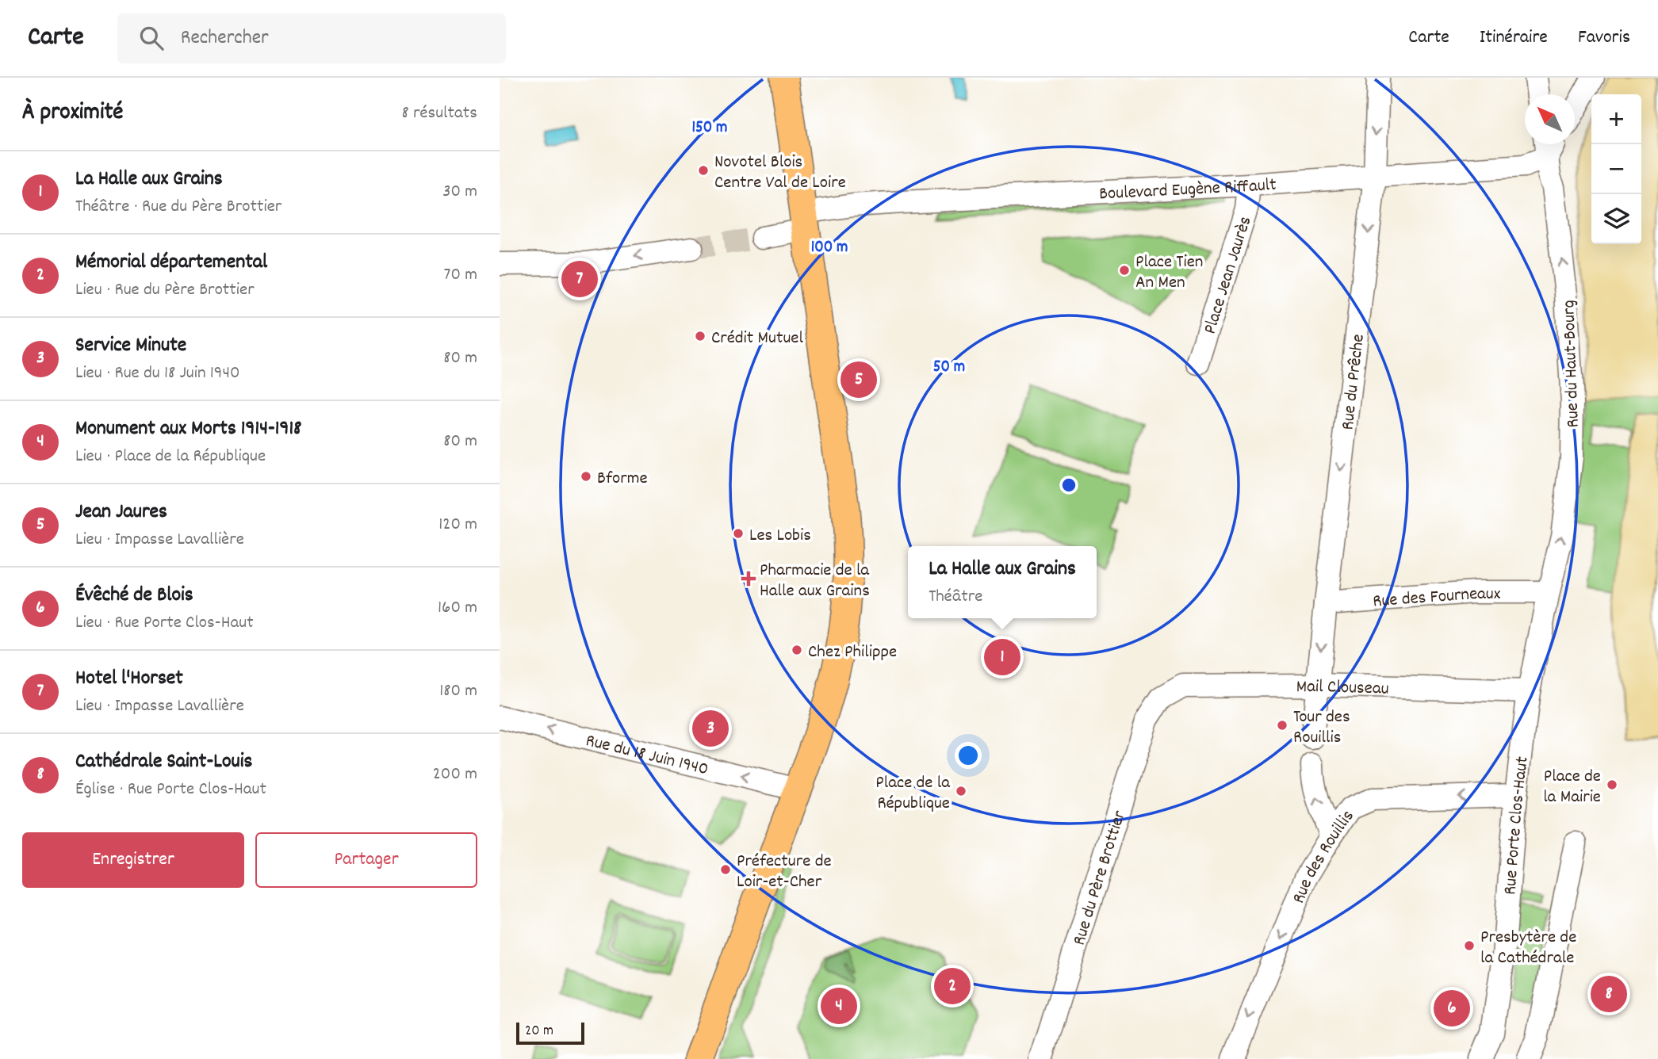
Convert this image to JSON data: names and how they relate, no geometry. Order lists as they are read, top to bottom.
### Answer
{
  "streets": {
    "street": [
      "Boulevard Eugène Riffault",
      "Place Jean Jaurès",
      "Rue du Haut-Bourg",
      "Rue du Prêche",
      "Rue des Fourneaux",
      "Mail Clouseau",
      "Rue du 18 Juin 1940",
      "Rue Porte Clos-Haut",
      "Rue des Rouillis",
      "Rue du Père Brottier"
    ]
  },
  "crossings": [
    ["Boulevard Eugène Riffault", "Place Jean Jaurès"],
    ["Boulevard Eugène Riffault", "Rue du Haut-Bourg"],
    ["Boulevard Eugène Riffault", "Rue du Prêche"],
    ["Rue du Haut-Bourg", "Rue des Fourneaux"],
    ["Rue du Haut-Bourg", "Rue Porte Clos-Haut"],
    ["Rue du Prêche", "Rue des Fourneaux"],
    ["Rue du Prêche", "Mail Clouseau"],
    ["Rue des Fourneaux", "Rue Porte Clos-Haut"],
    ["Mail Clouseau", "Rue Porte Clos-Haut"],
    ["Mail Clouseau", "Rue du Père Brottier"],
    ["Rue Porte Clos-Haut", "Rue des Rouillis"]
  ],
  "one_way": [
    "Rue du Haut-Bourg",
    "Rue du Prêche",
    "Rue du 18 Juin 1940",
    "Rue des Rouillis"
  ],
  "places": {
    "other": [
      "Novotel Blois Centre Val de Loire",
      "Place Tien An Men",
      "Crédit Mutuel",
      "Bforme",
      "Les Lobis",
      "Chez Philippe",
      "Tour des Rouillis",
      "Place de la Mairie",
      "Place de la République",
      "Préfecture de Loir-et-Cher",
      "Presbytère de la Cathédrale"
    ],
    "health": ["Pharmacie de la Halle aux Grains"]
  },
  "scale_bar": "20 m",
  "north": "top left",
  "page": {
    "header": "Carte",
    "search": "Rechercher",
    "nav": ["Carte", "Itinéraire", "Favoris"],
    "heading": ["À proximité", "8 résultats"],
    "map_buttons": ["+", "−"],
    "list": [
      {
        "mark": "1",
        "name": "La Halle aux Grains",
        "note": "Théâtre · Rue du Père Brottier",
        "value": "30 m"
      },
      {
        "mark": "2",
        "name": "Mémorial départemental",
        "note": "Lieu · Rue du Père Brottier",
        "value": "70 m"
      },
      {
        "mark": "3",
        "name": "Service Minute",
        "note": "Lieu · Rue du 18 Juin 1940",
        "value": "80 m"
      },
      {
        "mark": "4",
        "name": "Monument aux Morts 1914-1918",
        "note": "Lieu · Place de la République",
        "value": "80 m"
      },
      {
        "mark": "5",
        "name": "Jean Jaures",
        "note": "Lieu · Impasse Lavallière",
        "value": "120 m"
      },
      {
        "mark": "6",
        "name": "Évêché de Blois",
        "note": "Lieu · Rue Porte Clos-Haut",
        "value": "160 m"
      },
      {
        "mark": "7",
        "name": "Hotel l'Horset",
        "note": "Lieu · Impasse Lavallière",
        "value": "180 m"
      },
      {
        "mark": "8",
        "name": "Cathédrale Saint-Louis",
        "note": "Église · Rue Porte Clos-Haut",
        "value": "200 m"
      }
    ],
    "pins": [
      "7",
      "5",
      "1",
      "3",
      "2",
      "8",
      "4",
      "6"
    ],
    "popup": ["La Halle aux Grains", "Théâtre"],
    "buttons": ["Enregistrer", "Partager"],
    "scale": "20 m"
  },
  "rings": ["150 m", "100 m", "50 m"]
}
